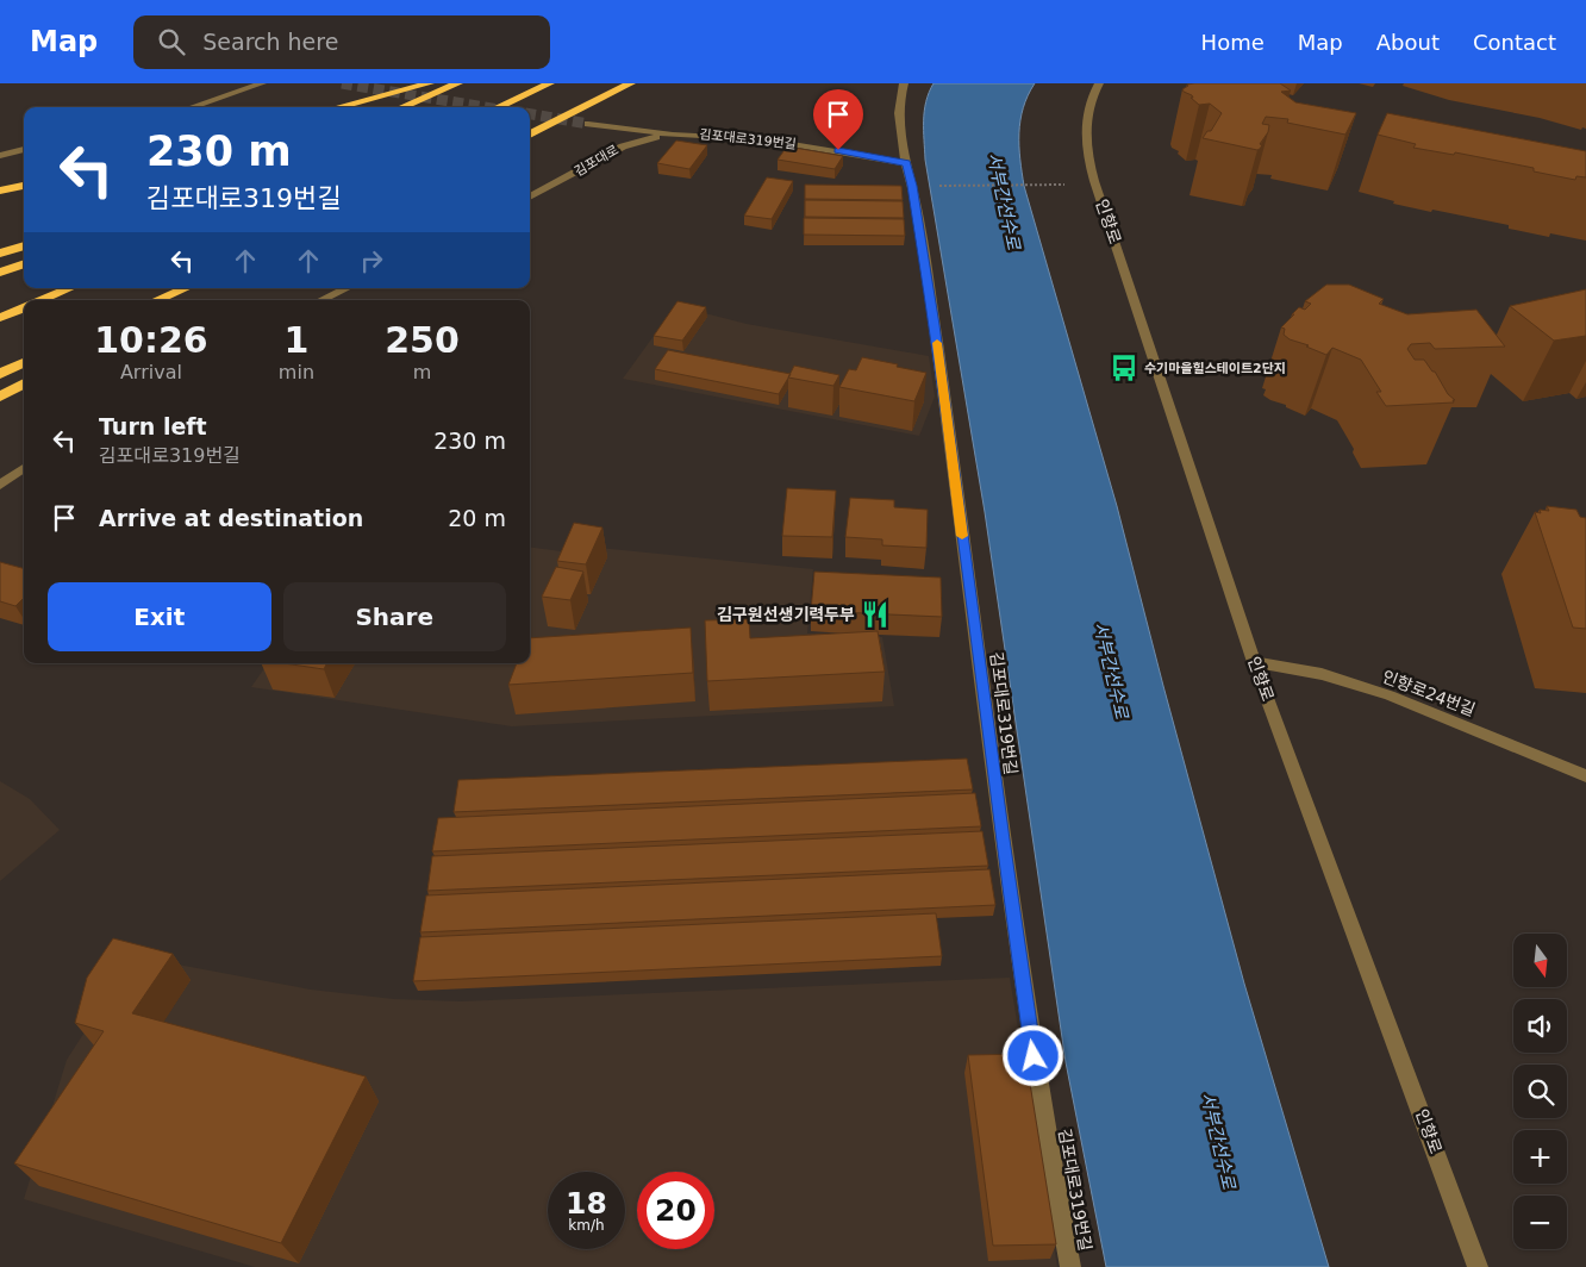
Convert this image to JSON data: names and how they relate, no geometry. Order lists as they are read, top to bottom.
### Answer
{
  "streets": {
    "street": [
      "김포대로319번길",
      "김포대로",
      "인향로",
      "인향로24번길"
    ]
  },
  "crossings": [
    ["김포대로319번길", "김포대로"],
    ["인향로", "인향로24번길"]
  ],
  "water": ["서부간선수로"],
  "places": {
    "bus stop": ["수기마을힐스테이트2단지"],
    "restaurant": ["김구원선생기력두부"]
  },
  "north": "bottom",
  "page": {
    "header": "Map",
    "search": "Search here",
    "nav": [
      "Home",
      "Map",
      "About",
      "Contact"
    ],
    "turn": ["230 m", "김포대로319번길"],
    "eta": [
      "10:26",
      "Arrival",
      "1",
      "min",
      "250",
      "m"
    ],
    "list": [
      {
        "name": "Turn left",
        "note": "김포대로319번길",
        "value": "230 m"
      },
      {
        "name": "Arrive at destination",
        "value": "20 m"
      }
    ],
    "buttons": ["Exit", "Share"],
    "map_buttons": ["+", "−"],
    "speed": "18 km/h",
    "limit": "20"
  }
}
